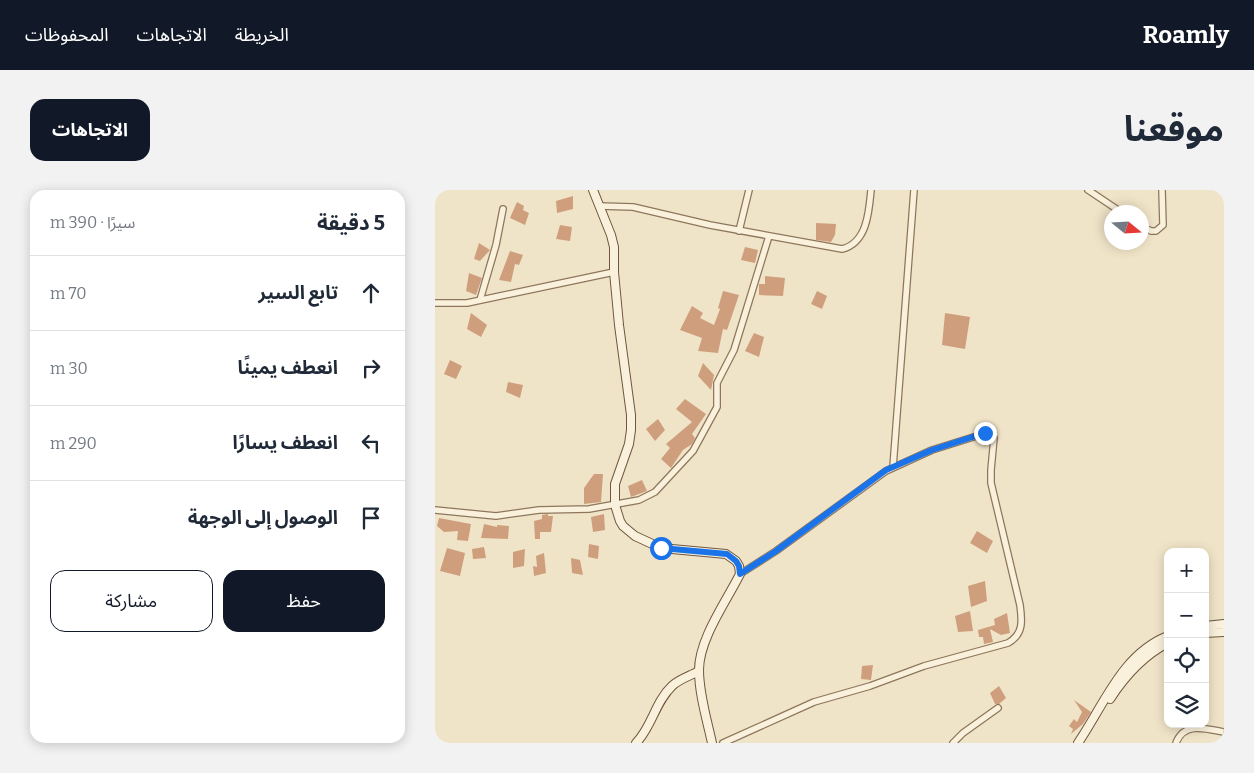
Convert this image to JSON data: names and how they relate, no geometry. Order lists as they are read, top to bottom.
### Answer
{
  "north": "right",
  "page": {
    "header": "Roamly",
    "nav": ["الخريطة", "الاتجاهات", "المحفوظات"],
    "title": "موقعنا",
    "buttons": [
      "الاتجاهات",
      ["حفظ", "مشاركة"]
    ],
    "heading": ["5 دقيقة", "سيرًا · 390 m"],
    "list": [
      ["تابع السير", "70 m"],
      ["انعطف يمينًا", "30 m"],
      ["انعطف يسارًا", "290 m"],
      "الوصول إلى الوجهة"
    ],
    "map_buttons": ["+", "−"]
  }
}
